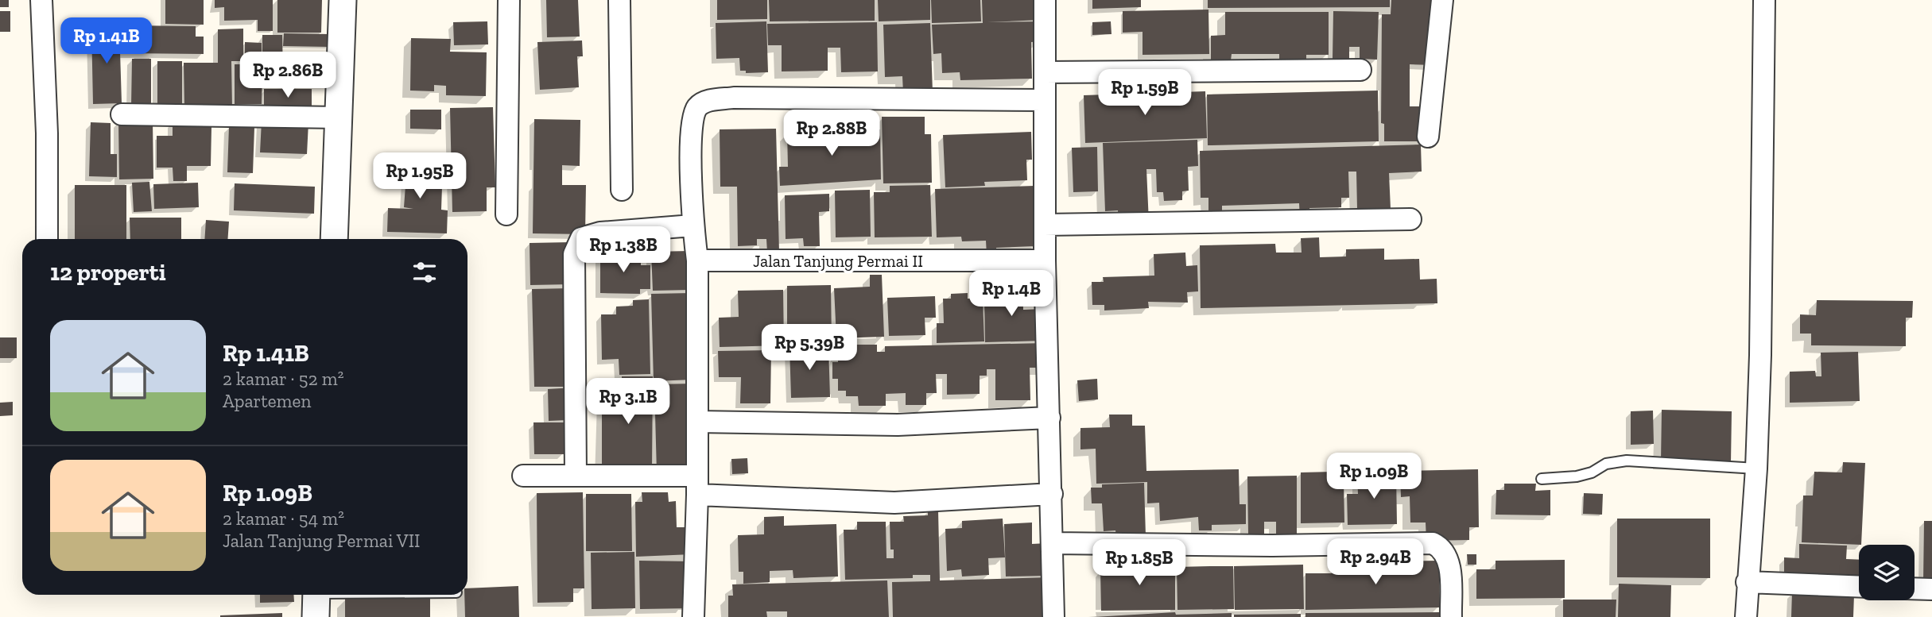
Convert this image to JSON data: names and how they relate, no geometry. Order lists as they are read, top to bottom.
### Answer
{
  "streets": {
    "street": ["Jalan Tanjung Permai II"]
  },
  "page": {
    "price": [
      "Rp 1.41B",
      "Rp 2.86B",
      "Rp 1.59B",
      "Rp 2.88B",
      "Rp 1.95B",
      "Rp 1.38B",
      "Rp 1.4B",
      "Rp 5.39B",
      "Rp 3.1B",
      "Rp 1.09B",
      "Rp 2.94B",
      "Rp 1.85B"
    ],
    "heading": "12 properti",
    "list": [
      {
        "name": "Rp 1.41B",
        "note": "2 kamar · 52 m² · Apartemen"
      },
      {
        "name": "Rp 1.09B",
        "note": "2 kamar · 54 m² · Jalan Tanjung Permai VII"
      }
    ]
  }
}
